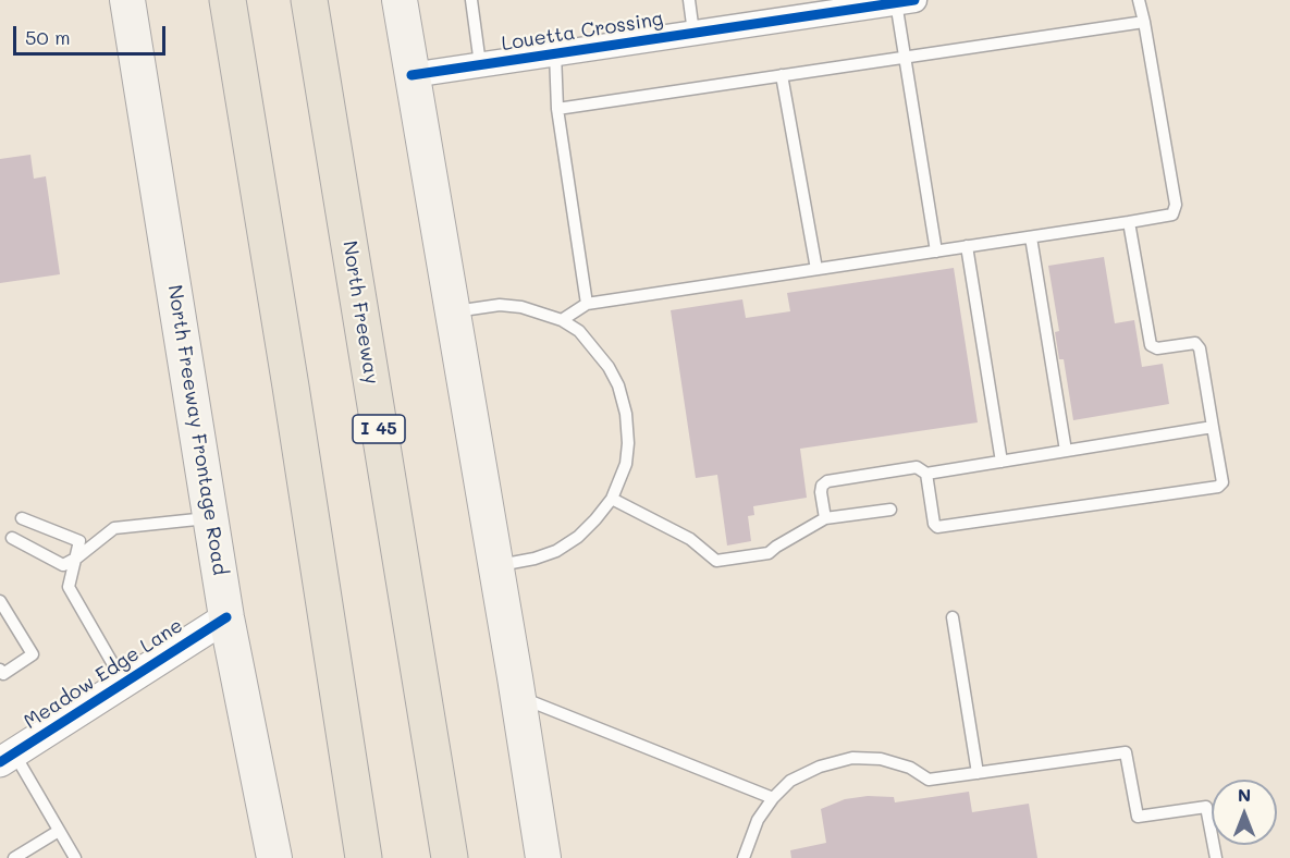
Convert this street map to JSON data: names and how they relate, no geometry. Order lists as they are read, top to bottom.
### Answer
{
  "streets": {
    "highway": ["North Freeway", "I 45"],
    "main road": ["North Freeway Frontage Road"],
    "street": ["Louetta Crossing", "Meadow Edge Lane"]
  },
  "crossings": [
    ["North Freeway Frontage Road", "Meadow Edge Lane"]
  ],
  "scale_bar": "50 m",
  "north": "top"
}
